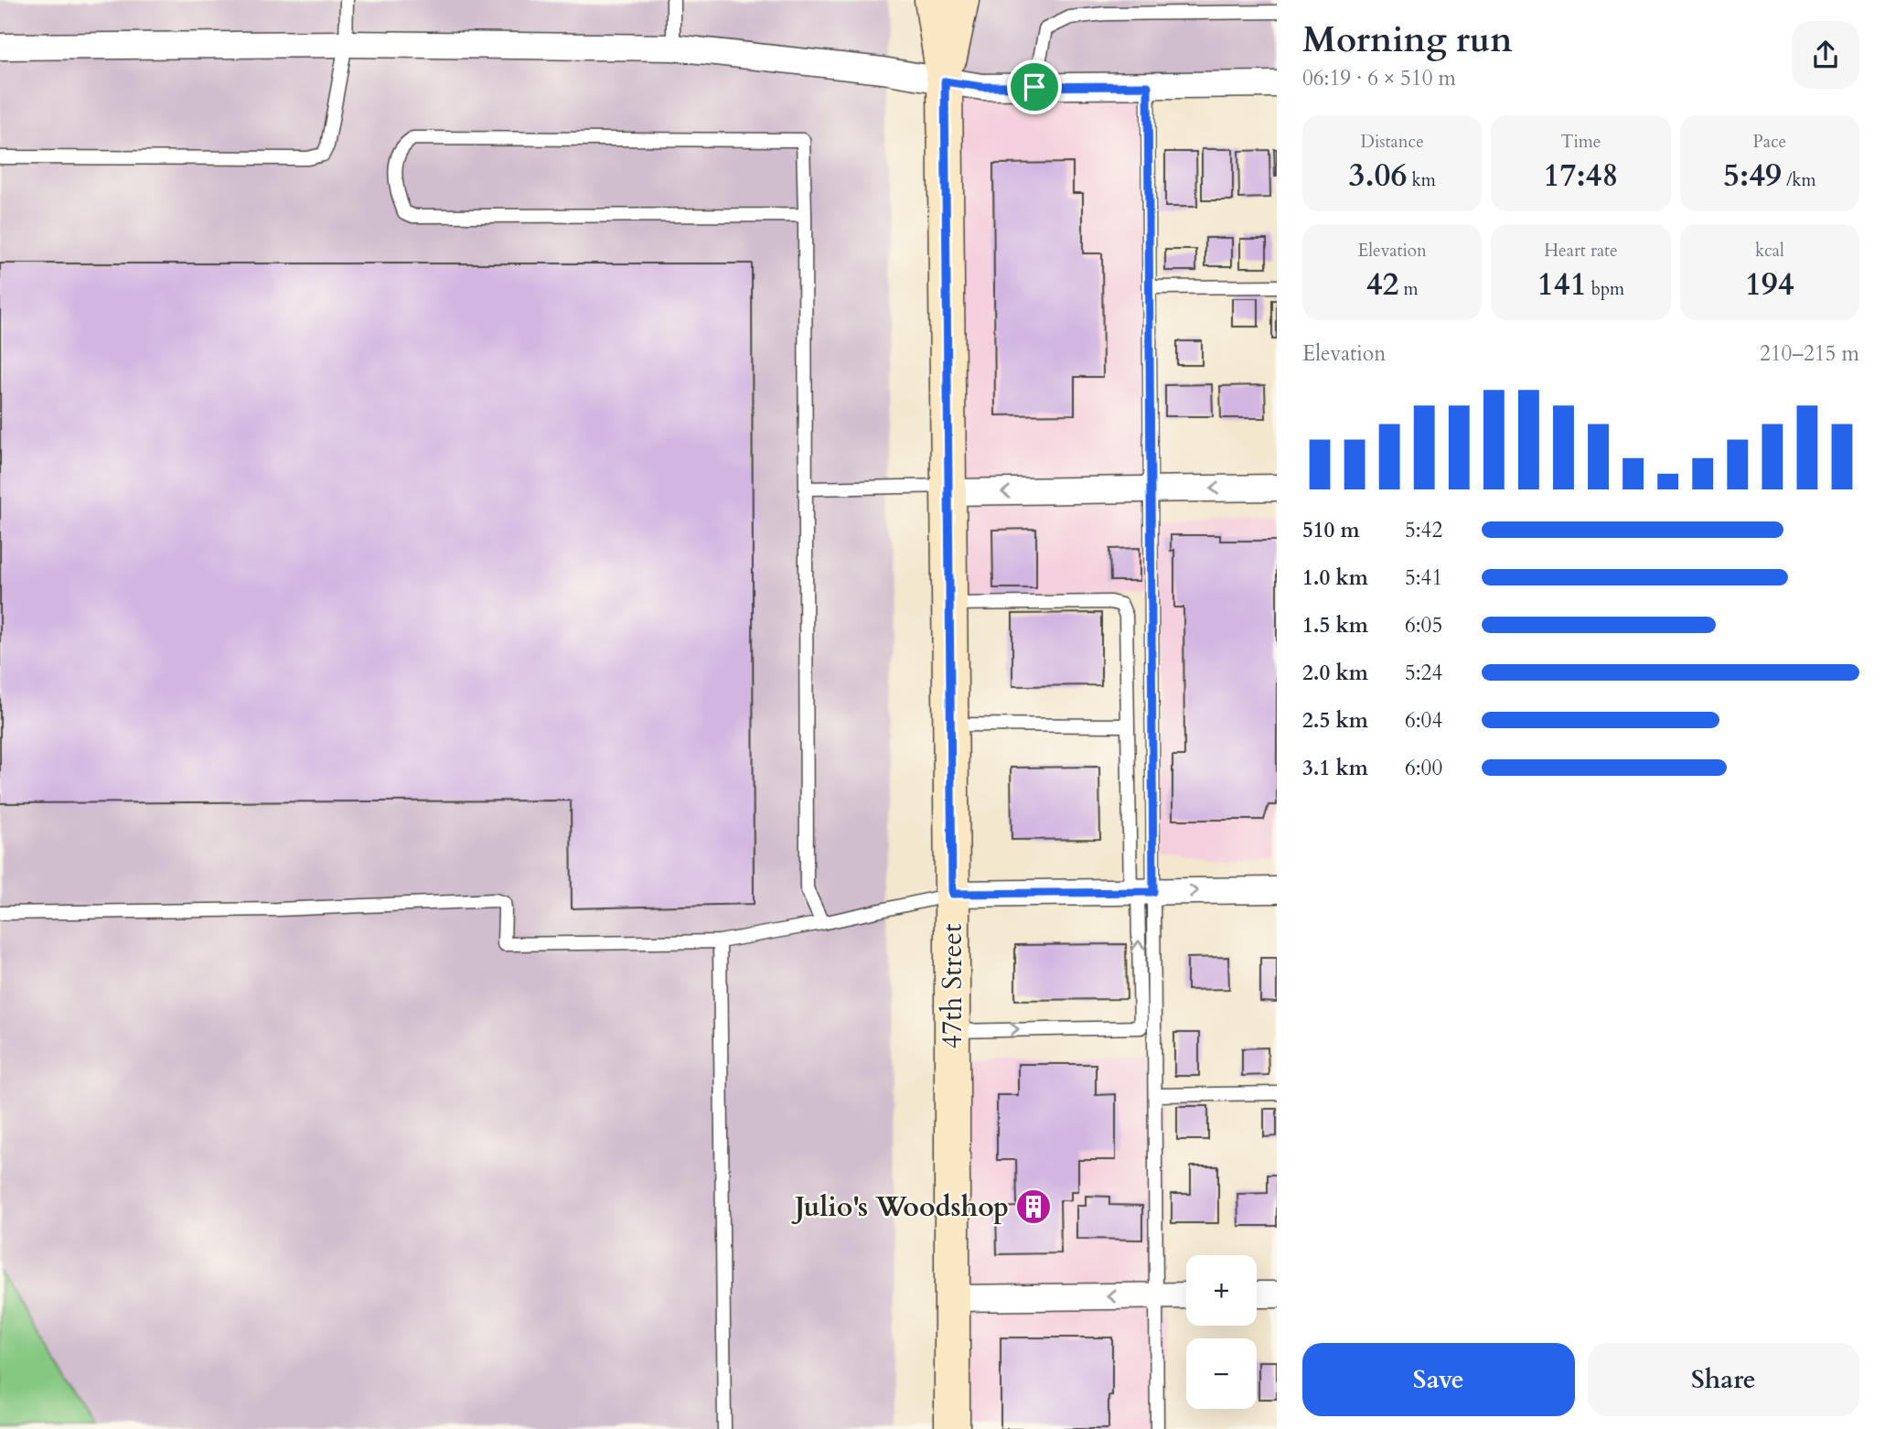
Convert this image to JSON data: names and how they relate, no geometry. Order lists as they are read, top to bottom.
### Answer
{
  "streets": {
    "main road": ["47th Street"]
  },
  "places": {
    "building": ["Julio's Woodshop"]
  },
  "page": {
    "heading": ["Morning run", "06:19 · 6 × 510 m"],
    "stats": [
      ["Distance", "3.06 km"],
      ["Time", "17:48"],
      ["Pace", "5:49 /km"],
      ["Elevation", "42 m"],
      ["Heart rate", "141 bpm"],
      ["kcal", "194"]
    ],
    "chart": ["Elevation", "210–215 m"],
    "list": [
      {
        "name": "510 m",
        "note": "5:42"
      },
      {
        "name": "1.0 km",
        "note": "5:41"
      },
      {
        "name": "1.5 km",
        "note": "6:05"
      },
      {
        "name": "2.0 km",
        "note": "5:24"
      },
      {
        "name": "2.5 km",
        "note": "6:04"
      },
      {
        "name": "3.1 km",
        "note": "6:00"
      }
    ],
    "map_buttons": ["+", "−"],
    "buttons": ["Save", "Share"]
  }
}
